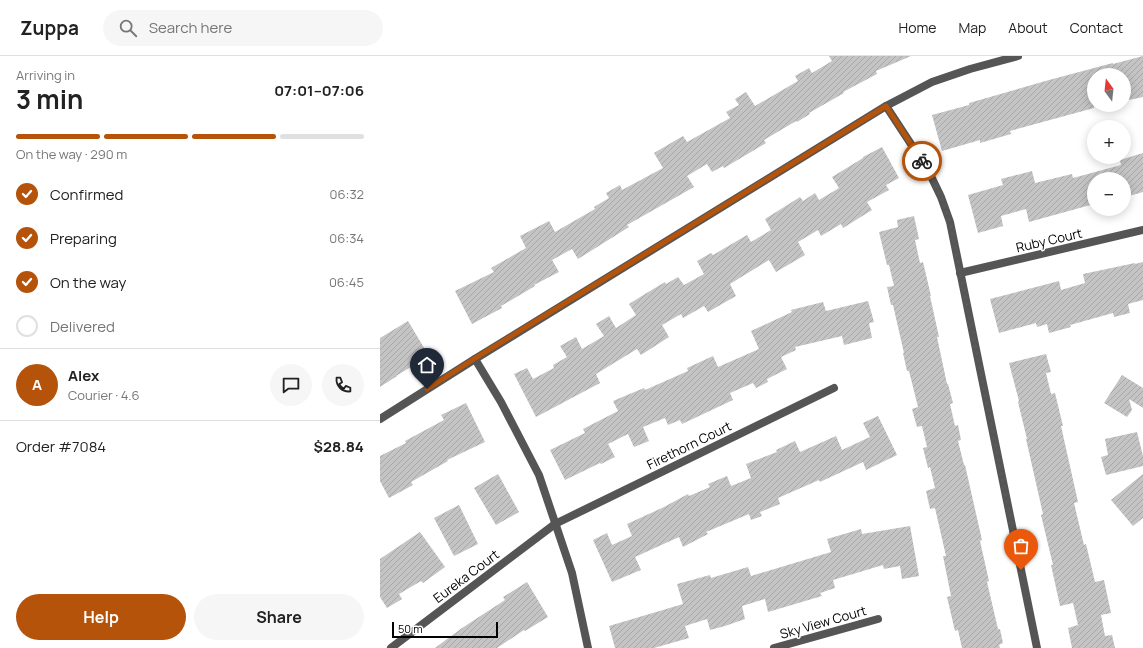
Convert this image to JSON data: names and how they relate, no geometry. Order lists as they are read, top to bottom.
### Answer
{
  "streets": {
    "street": [
      "Ruby Court",
      "Firethorn Court",
      "Eureka Court",
      "Sky View Court"
    ]
  },
  "crossings": [
    ["Firethorn Court", "Eureka Court"]
  ],
  "scale_bar": "50 m",
  "north": "top",
  "page": {
    "header": "Zuppa",
    "search": "Search here",
    "nav": [
      "Home",
      "Map",
      "About",
      "Contact"
    ],
    "heading": ["3 min", "Arriving in", "07:01–07:06"],
    "panel": [
      "Alex",
      "Courier · 4.6",
      "Order #7084",
      "$28.84"
    ],
    "map_buttons": ["+", "−"],
    "bar": "On the way · 290 m",
    "list": [
      ["Confirmed", "06:32"],
      ["Preparing", "06:34"],
      ["On the way", "06:45"],
      "Delivered"
    ],
    "round": "A",
    "buttons": ["Help", "Share"],
    "scale": "50 m"
  }
}
